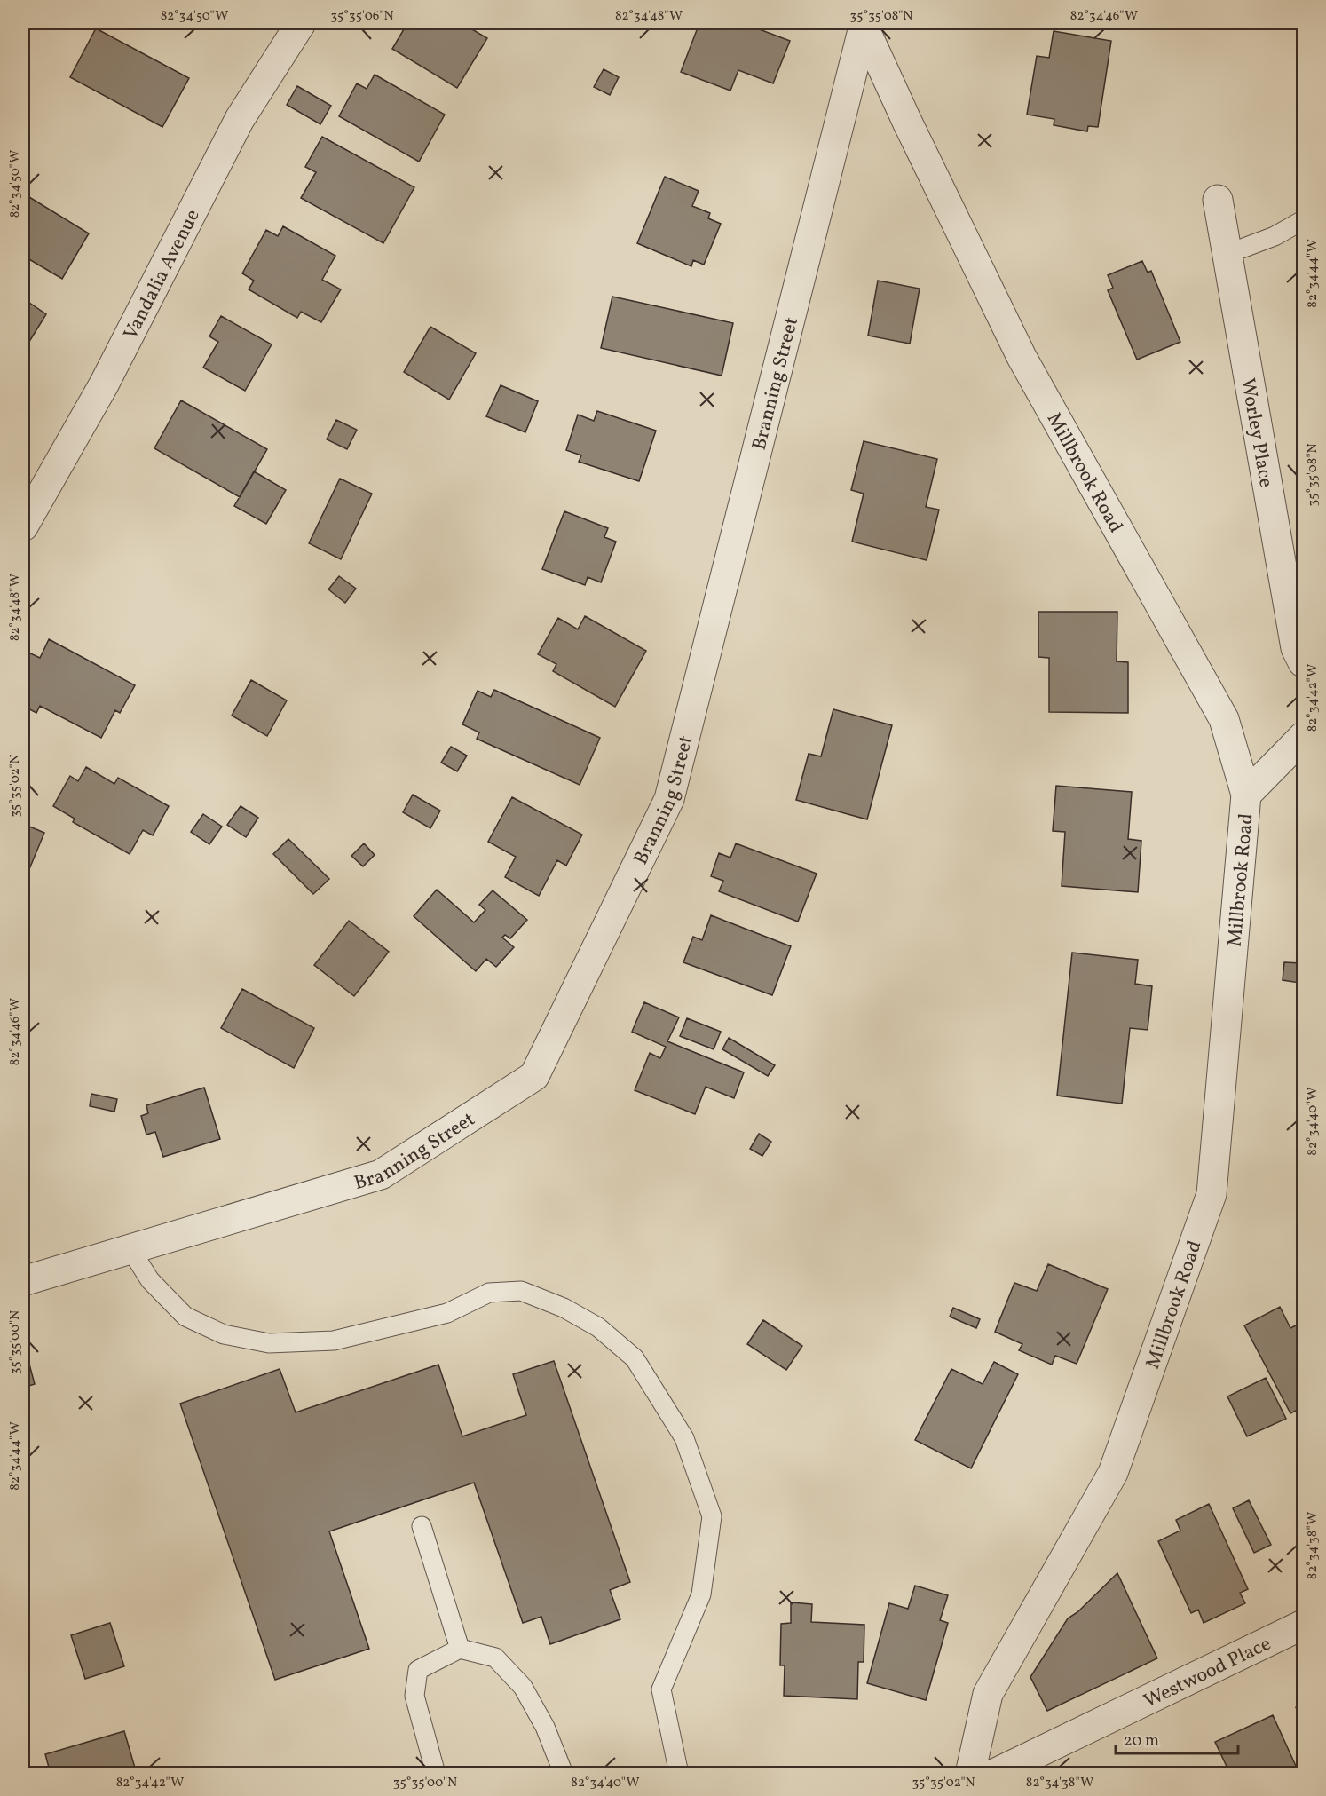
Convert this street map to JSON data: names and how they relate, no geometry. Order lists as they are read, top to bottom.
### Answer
{
  "streets": {
    "street": [
      "Vandalia Avenue",
      "Branning Street",
      "Worley Place",
      "Millbrook Road",
      "Westwood Place"
    ]
  },
  "crossings": [
    ["Branning Street", "Millbrook Road"]
  ],
  "scale_bar": "20 m",
  "coordinates": [
    "82°34'50\"W",
    "35°35'06\"N",
    "82°34'48\"W",
    "35°35'08\"N",
    "82°34'46\"W",
    "82°34'44\"W",
    "82°34'42\"W",
    "35°35'02\"N",
    "82°34'40\"W",
    "35°35'00\"N",
    "82°34'38\"W"
  ]
}
